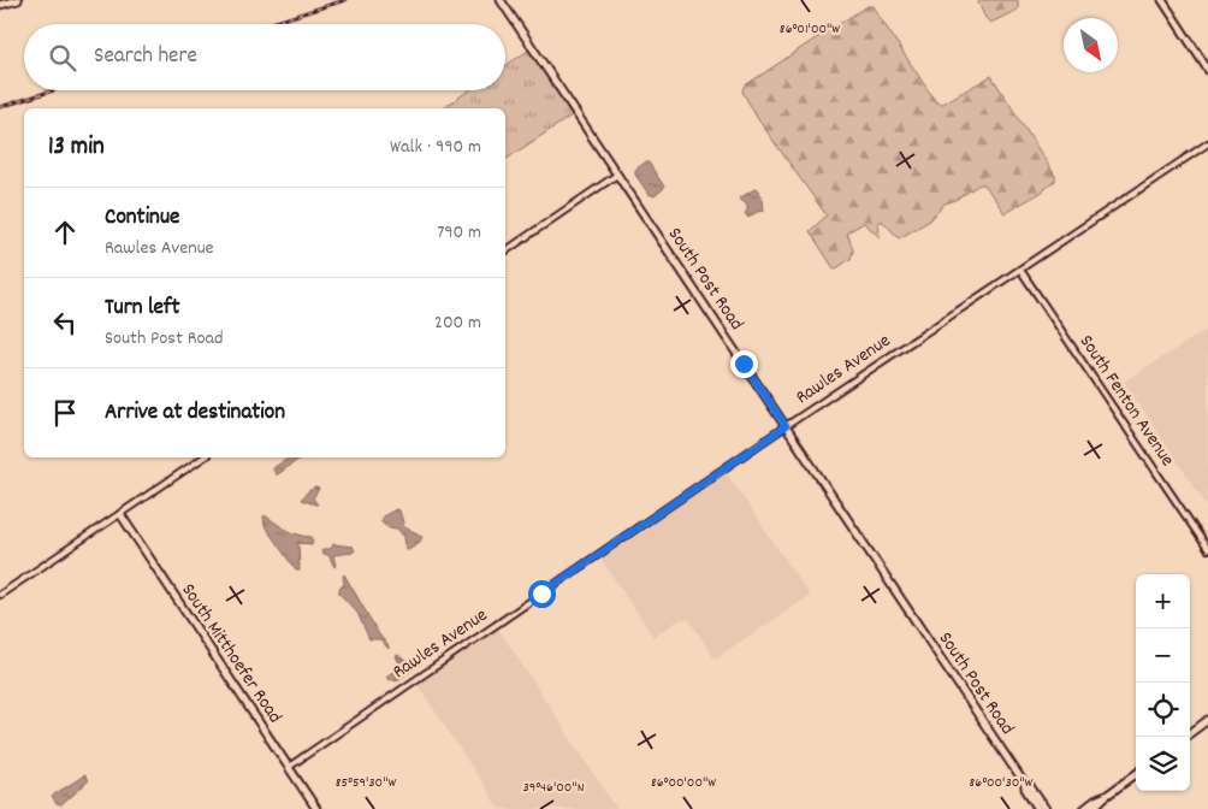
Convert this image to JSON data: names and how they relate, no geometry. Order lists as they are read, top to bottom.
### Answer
{
  "streets": {
    "main road": ["South Post Road", "South Mitthoefer Road"],
    "street": ["Rawles Avenue", "South Fenton Avenue"]
  },
  "crossings": [
    ["South Post Road", "Rawles Avenue"],
    ["Rawles Avenue", "South Fenton Avenue"],
    ["Rawles Avenue", "South Mitthoefer Road"]
  ],
  "north": "bottom right",
  "page": {
    "search": "Search here",
    "heading": ["13 min", "Walk · 990 m"],
    "list": [
      ["Continue", "Rawles Avenue", "790 m"],
      ["Turn left", "South Post Road", "200 m"],
      "Arrive at destination"
    ],
    "map_buttons": ["+", "−"]
  },
  "coordinates": [
    "86°01'00\"W",
    "85°59'30\"W",
    "86°00'00\"W",
    "86°00'30\"W",
    "39°46'00\"N"
  ]
}
